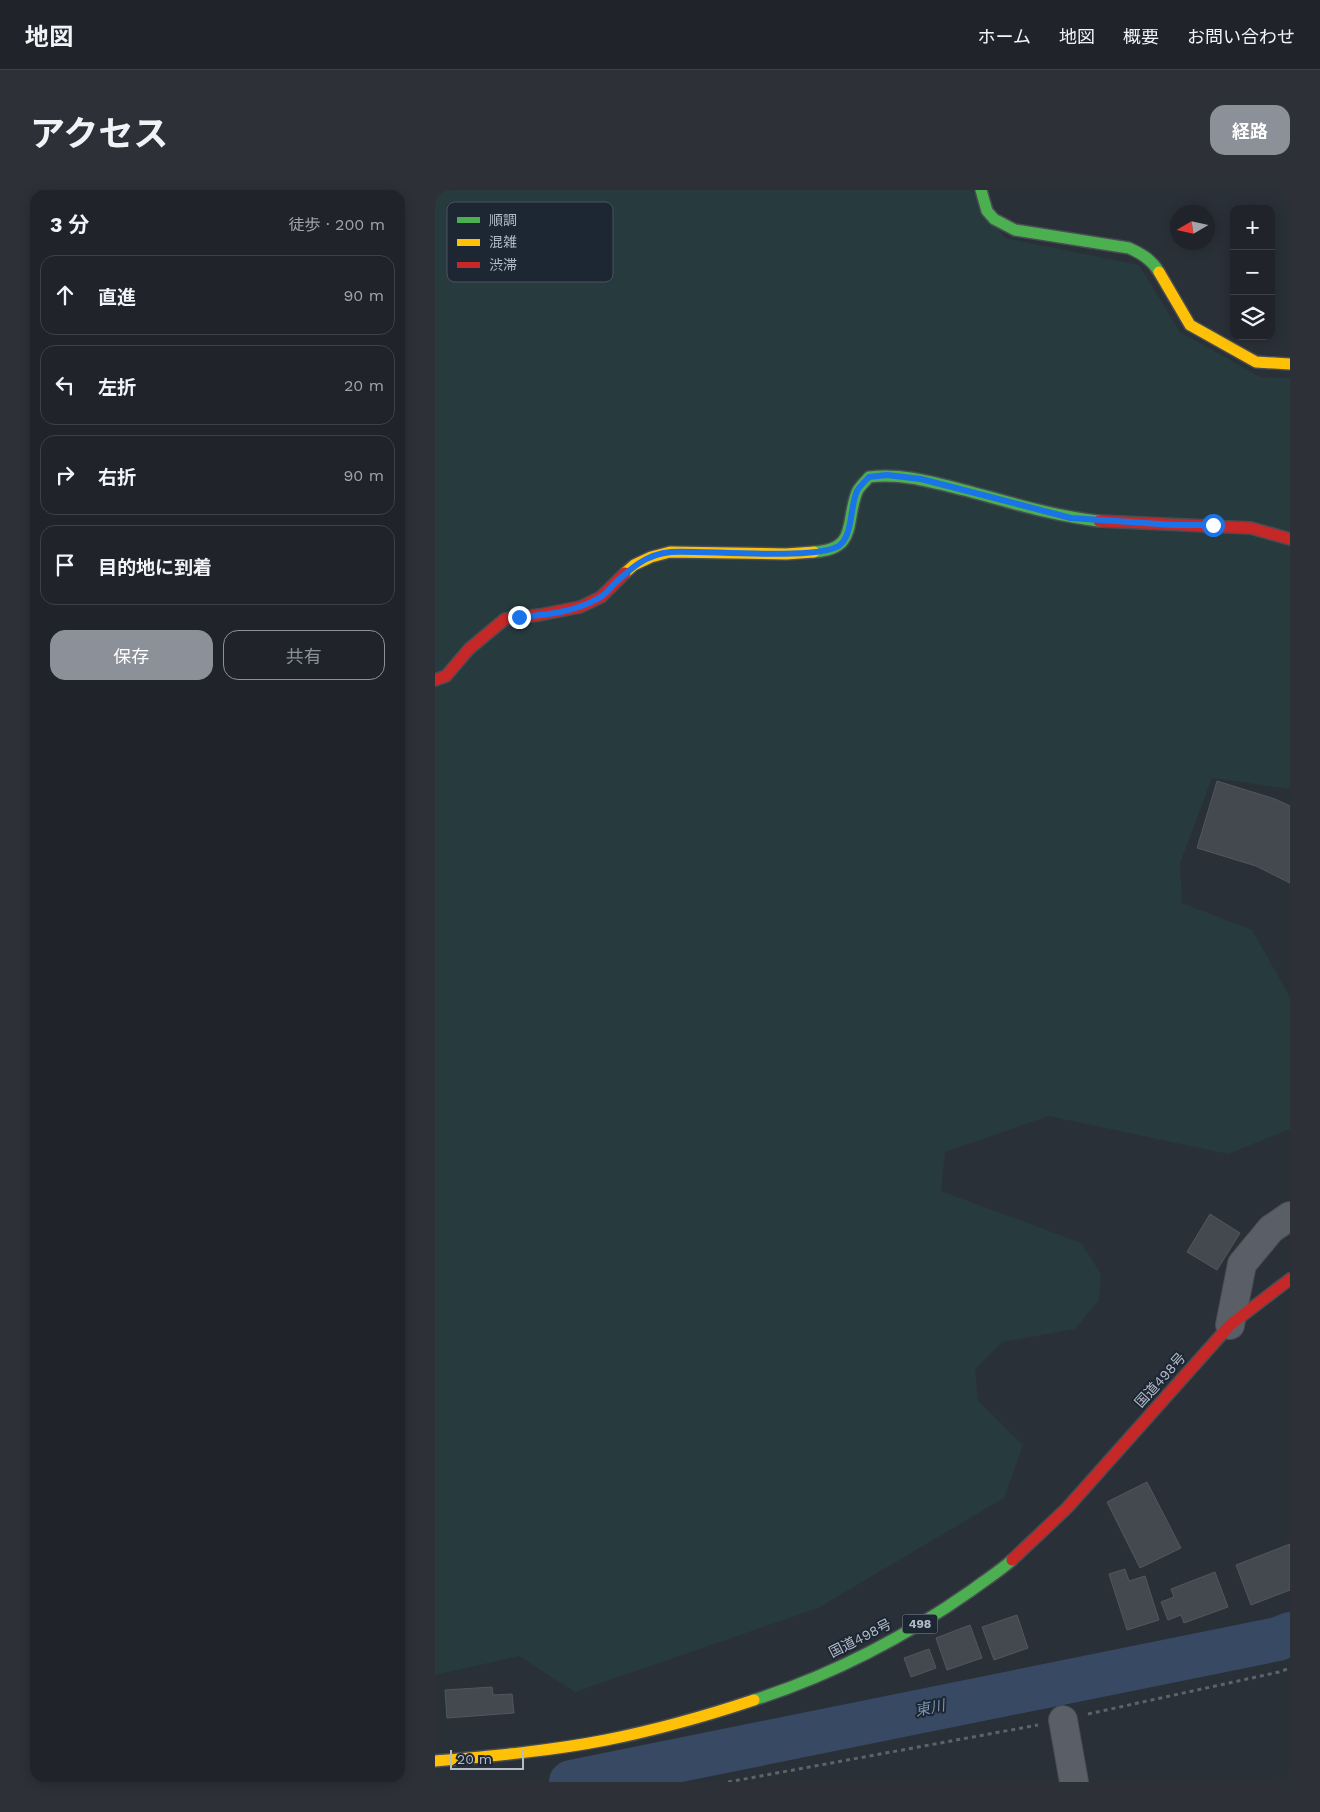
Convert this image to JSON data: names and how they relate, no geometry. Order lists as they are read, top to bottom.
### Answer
{
  "streets": {
    "main road": ["国道498号", "498"]
  },
  "water": ["東川"],
  "legend": ["順調", "混雑", "渋滞"],
  "scale_bar": "20 m",
  "north": "left",
  "page": {
    "header": "地図",
    "nav": [
      "ホーム",
      "地図",
      "概要",
      "お問い合わせ"
    ],
    "title": "アクセス",
    "buttons": [
      "経路",
      ["保存", "共有"]
    ],
    "heading": ["3 分", "徒歩 · 200 m"],
    "map_buttons": ["+", "−"],
    "list": [
      ["直進", "90 m"],
      ["左折", "20 m"],
      ["右折", "90 m"],
      "目的地に到着"
    ],
    "scale": "20 m"
  }
}
